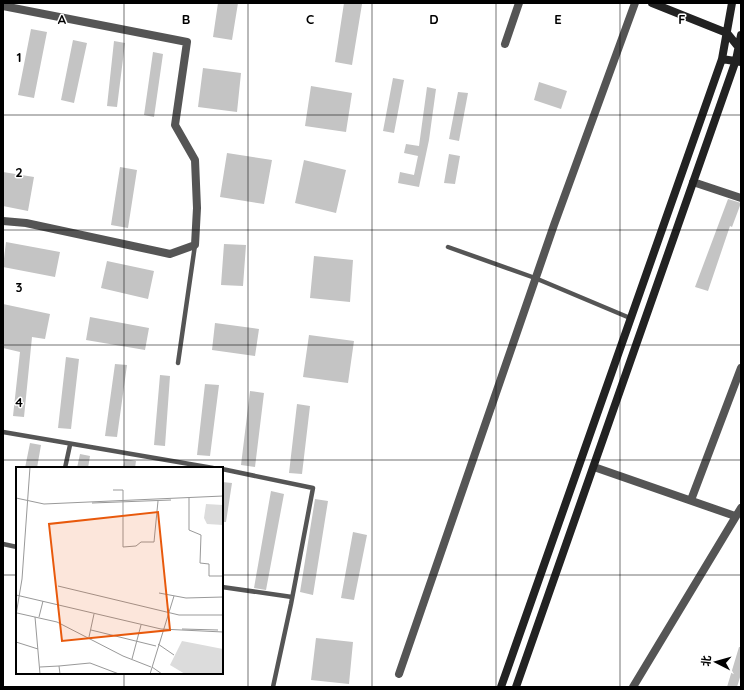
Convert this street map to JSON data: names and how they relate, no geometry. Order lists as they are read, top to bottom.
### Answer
{
  "north": "left",
  "grid": {
    "columns": [
      "A",
      "B",
      "C",
      "D",
      "E",
      "F"
    ],
    "rows": [
      "1",
      "2",
      "3",
      "4"
    ]
  }
}
